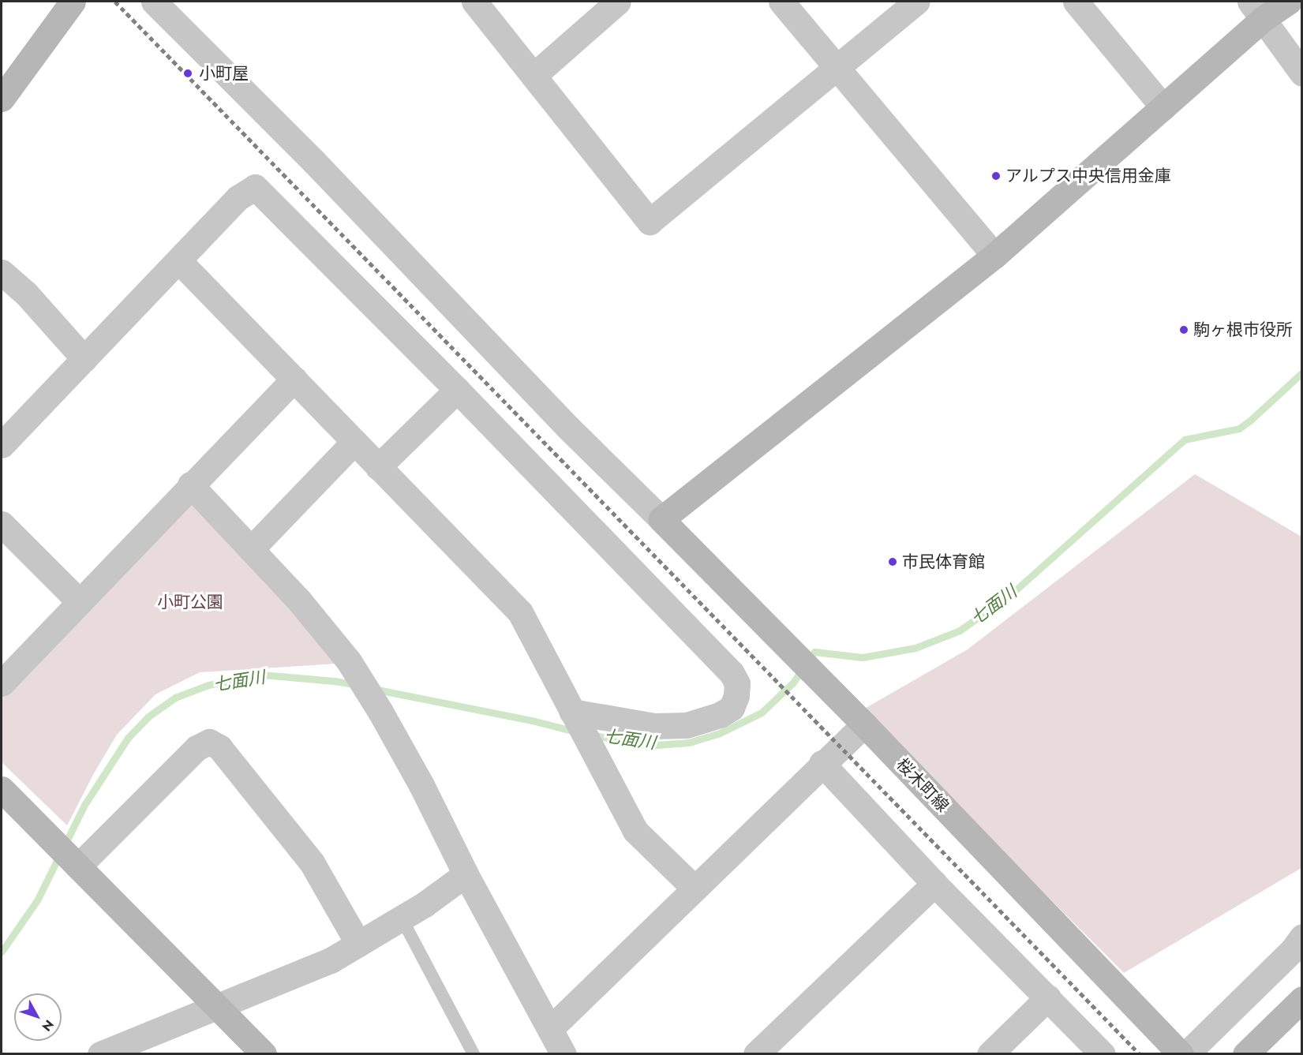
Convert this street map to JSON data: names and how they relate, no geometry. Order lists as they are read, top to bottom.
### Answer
{
  "streets": {
    "street": ["桜木町線"]
  },
  "water": ["七面川"],
  "parks": ["小町公園"],
  "places": [
    "小町屋",
    "アルプス中央信用金庫",
    "駒ヶ根市役所",
    "市民体育館"
  ],
  "north": "bottom right"
}
